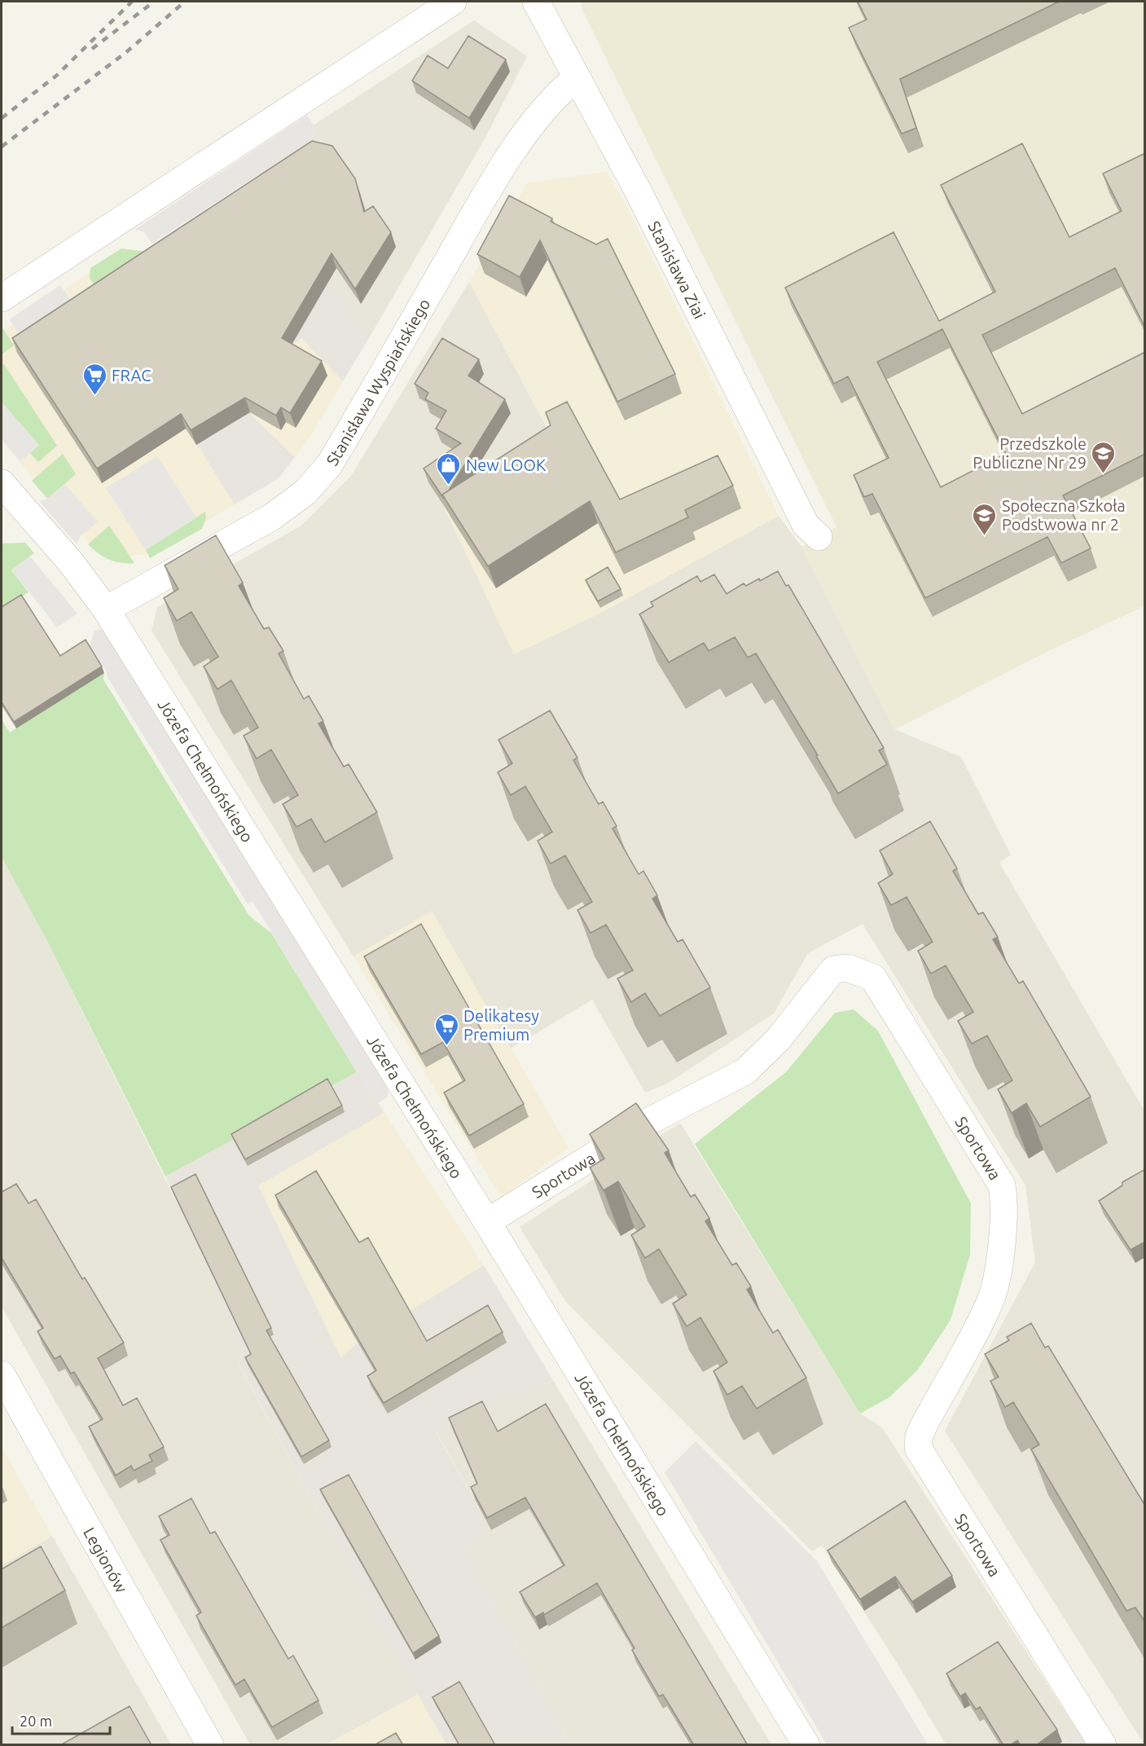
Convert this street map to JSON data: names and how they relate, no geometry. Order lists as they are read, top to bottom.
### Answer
{
  "streets": {
    "street": [
      "Stanisława Ziai",
      "Stanisława Wyspiańskiego",
      "Józefa Chełmońskiego",
      "Sportowa",
      "Legionów"
    ]
  },
  "crossings": [
    ["Stanisława Ziai", "Stanisława Wyspiańskiego"],
    ["Stanisława Wyspiańskiego", "Józefa Chełmońskiego"],
    ["Józefa Chełmońskiego", "Sportowa"]
  ],
  "places": {
    "supermarket": ["FRAC", "Delikatesy Premium"],
    "school or university": ["Przedszkole Publiczne Nr 29", "Społeczna Szkoła Podstwowa nr 2"],
    "shop": ["New LOOK"]
  },
  "scale_bar": "20 m"
}
